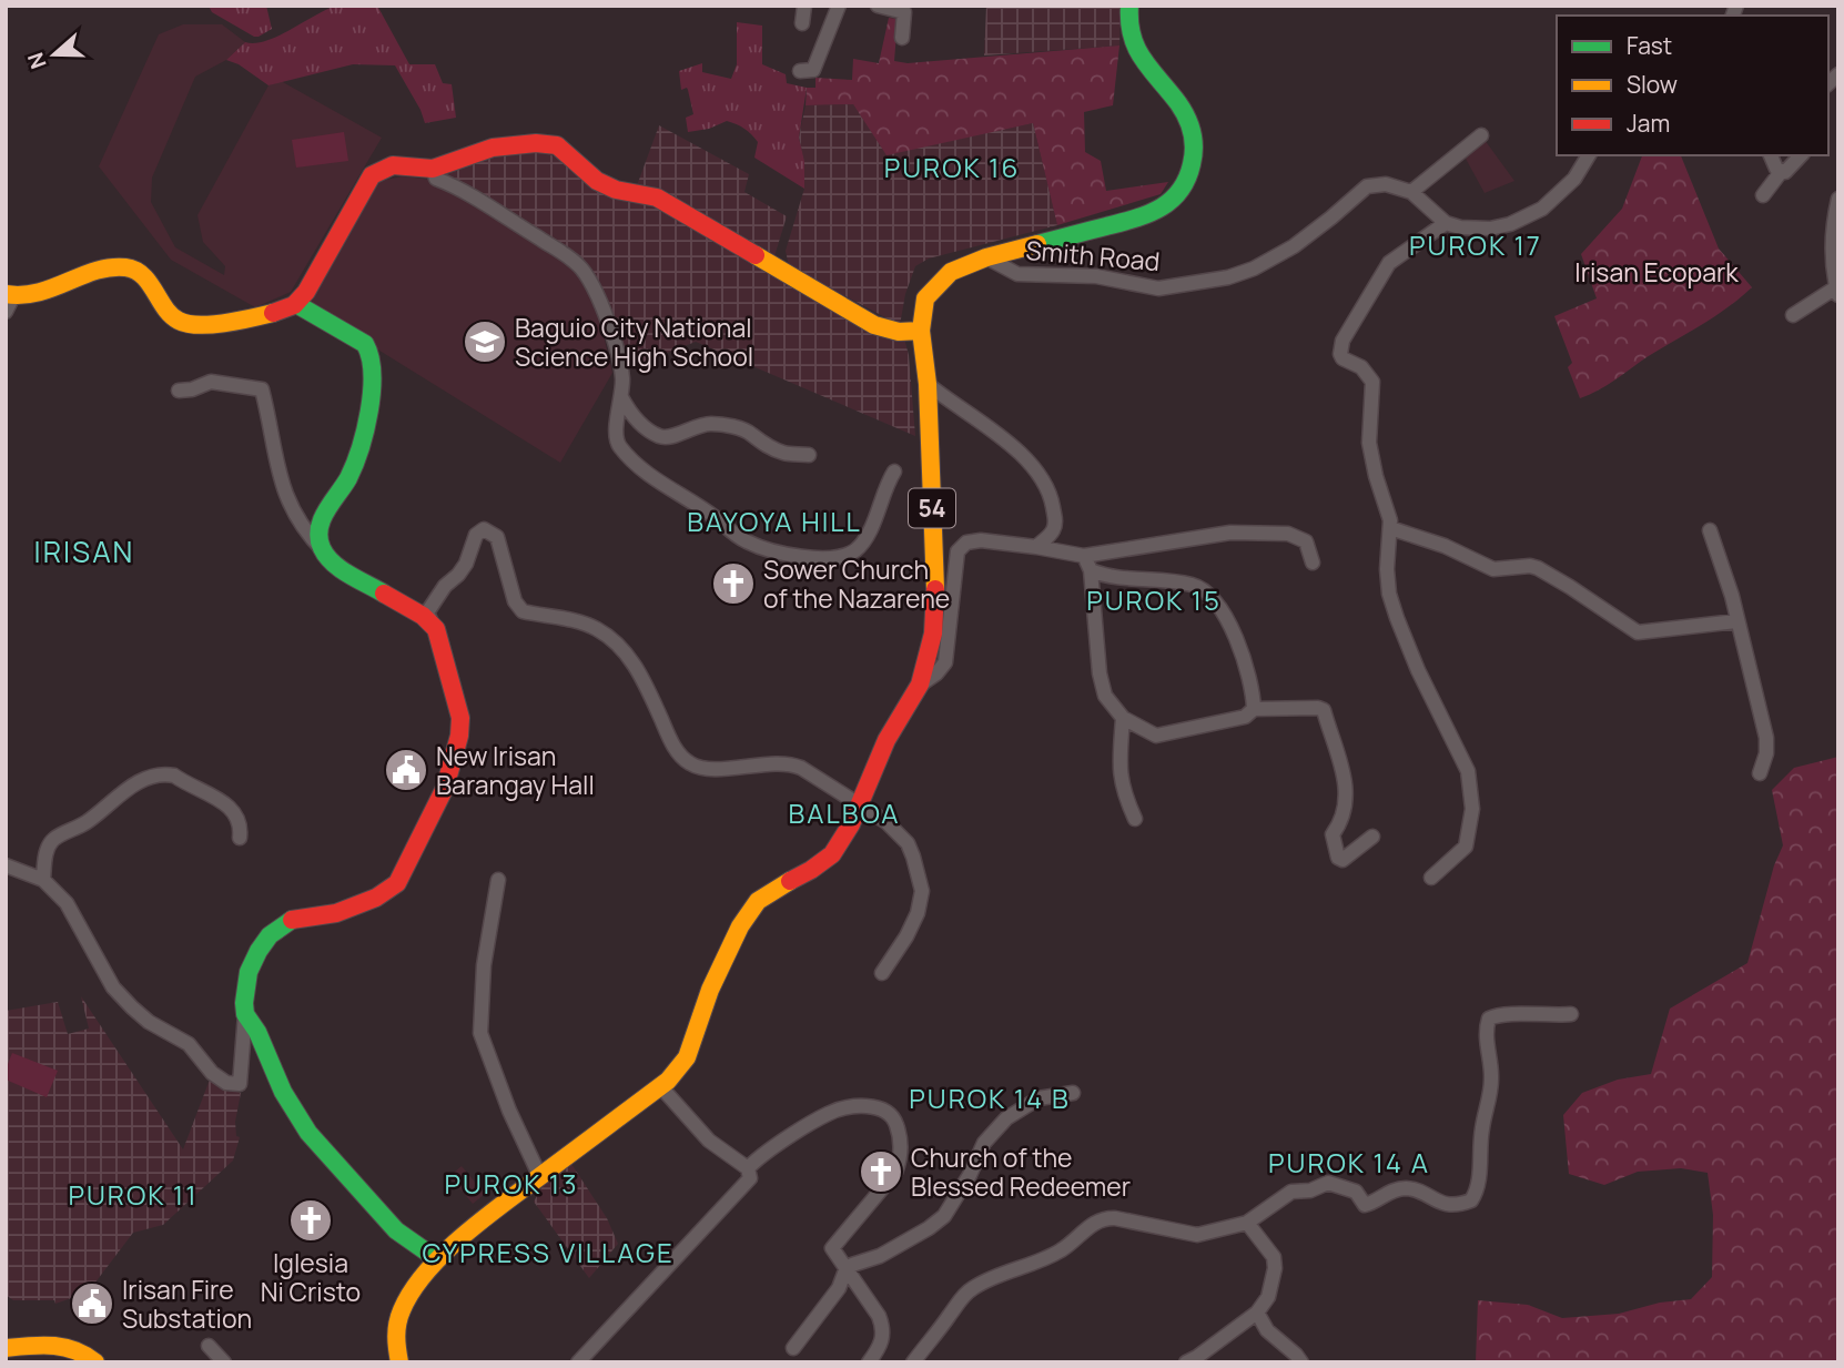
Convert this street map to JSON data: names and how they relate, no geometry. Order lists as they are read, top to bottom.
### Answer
{
  "streets": {
    "main road": ["54"],
    "street": ["Smith Road"]
  },
  "crossings": [
    ["Smith Road", "54"]
  ],
  "districts": [
    "PUROK 16",
    "PUROK 17",
    "BAYOYA HILL",
    "IRISAN",
    "PUROK 15",
    "BALBOA",
    "PUROK 14 B",
    "PUROK 14 A",
    "PUROK 13",
    "PUROK 11",
    "CYPRESS VILLAGE"
  ],
  "parks": ["Irisan Ecopark"],
  "places": {
    "school or university": ["Baguio City National Science High School"],
    "church": ["Sower Church of the Nazarene", "Church of the Blessed Redeemer", "Iglesia Ni Cristo"],
    "public building": ["New Irisan Barangay Hall", "Irisan Fire Substation"]
  },
  "legend": ["Fast", "Slow", "Jam"],
  "north": "left"
}
